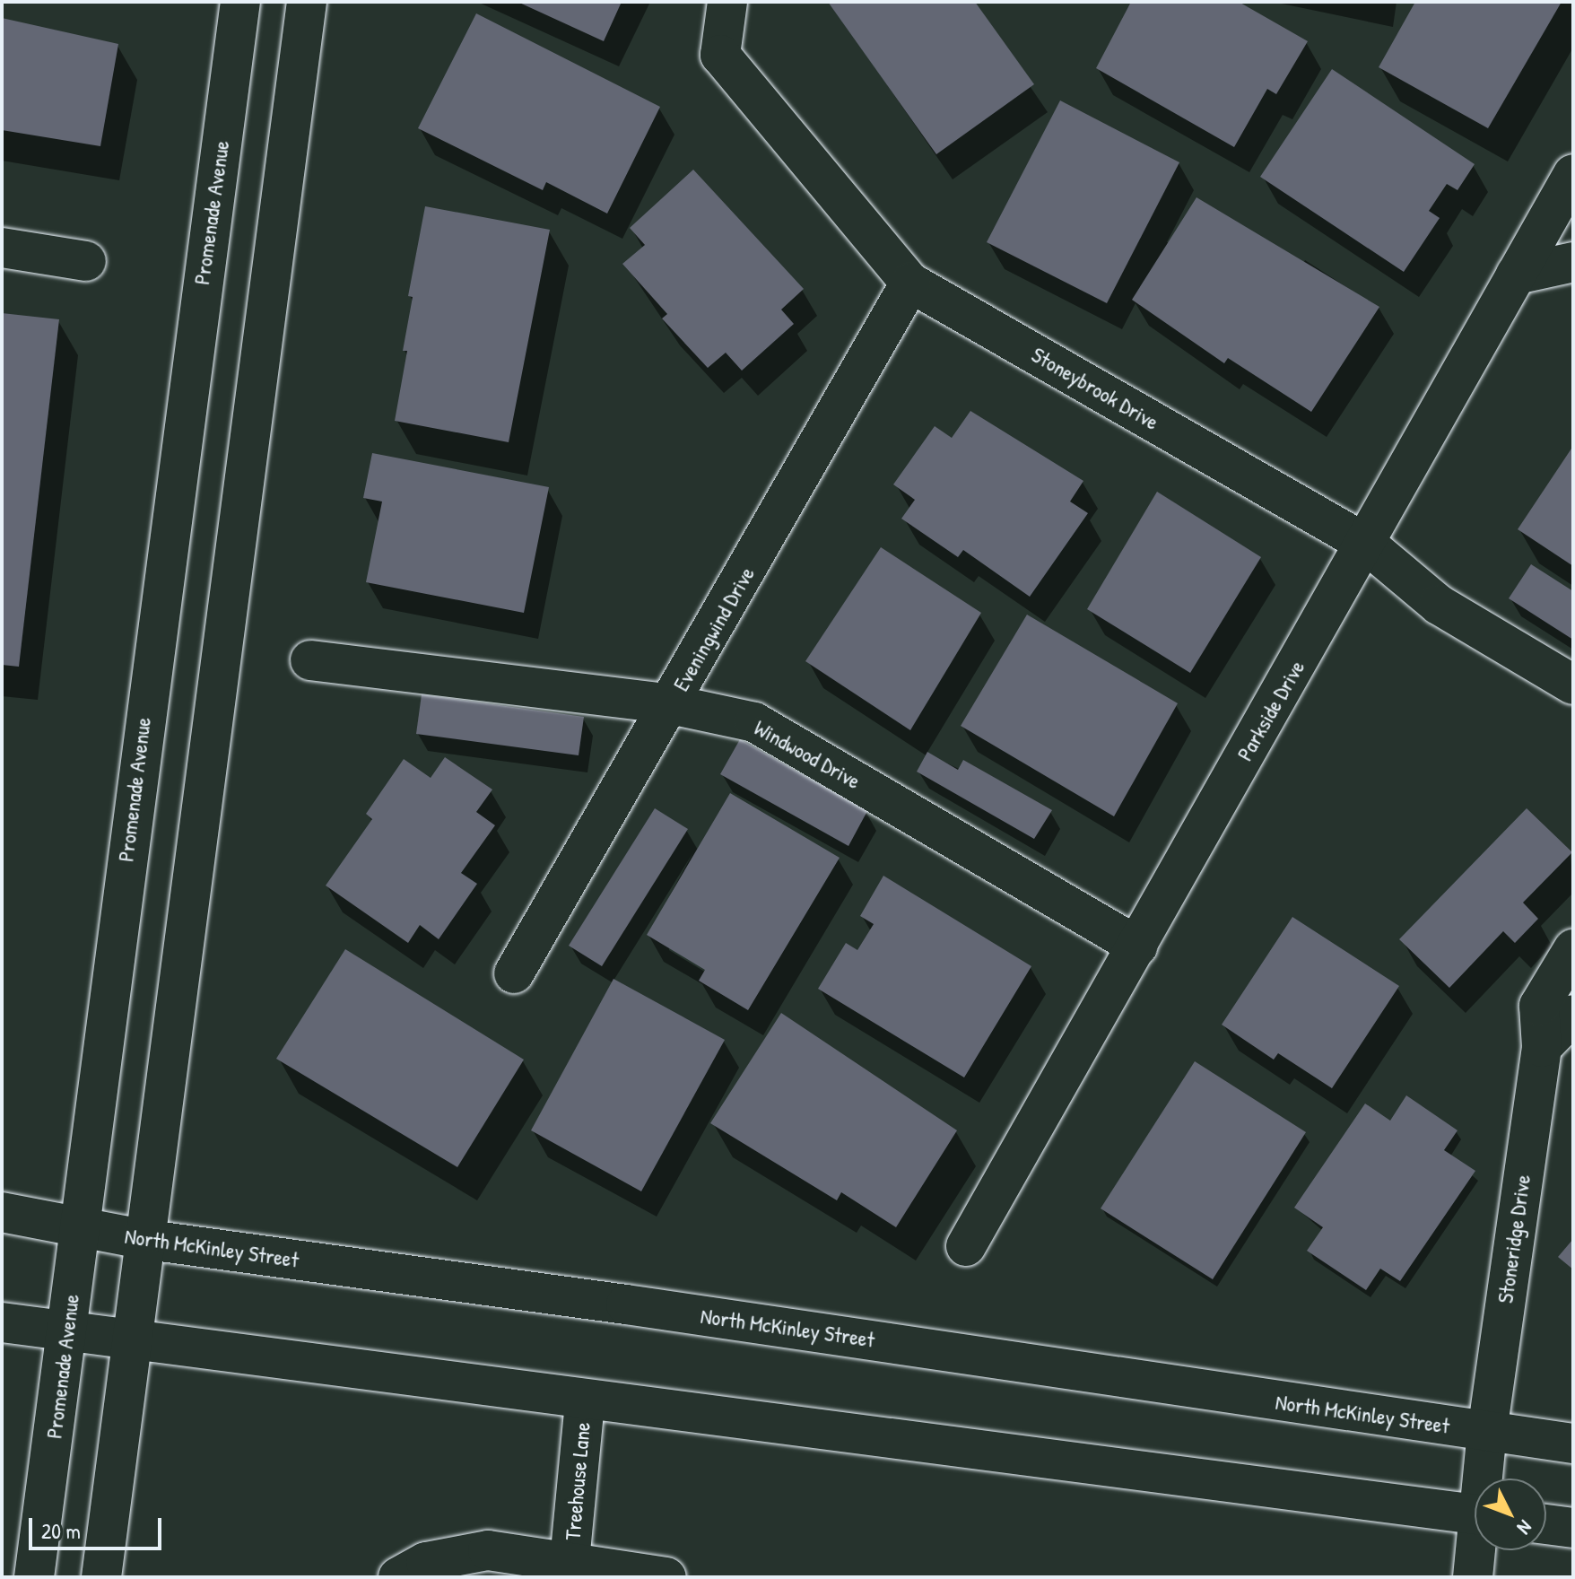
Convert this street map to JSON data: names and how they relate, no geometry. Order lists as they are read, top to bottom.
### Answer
{
  "streets": {
    "main road": [
      "Promenade Avenue",
      "Stoneybrook Drive",
      "Eveningwind Drive",
      "Parkside Drive",
      "Windwood Drive",
      "Stoneridge Drive",
      "North McKinley Street",
      "Treehouse Lane"
    ]
  },
  "crossings": [
    ["Promenade Avenue", "North McKinley Street"],
    ["Stoneybrook Drive", "Eveningwind Drive"],
    ["Stoneybrook Drive", "Parkside Drive"],
    ["Eveningwind Drive", "Windwood Drive"],
    ["Parkside Drive", "Windwood Drive"],
    ["Stoneridge Drive", "North McKinley Street"]
  ],
  "scale_bar": "20 m",
  "north": "bottom right"
}
